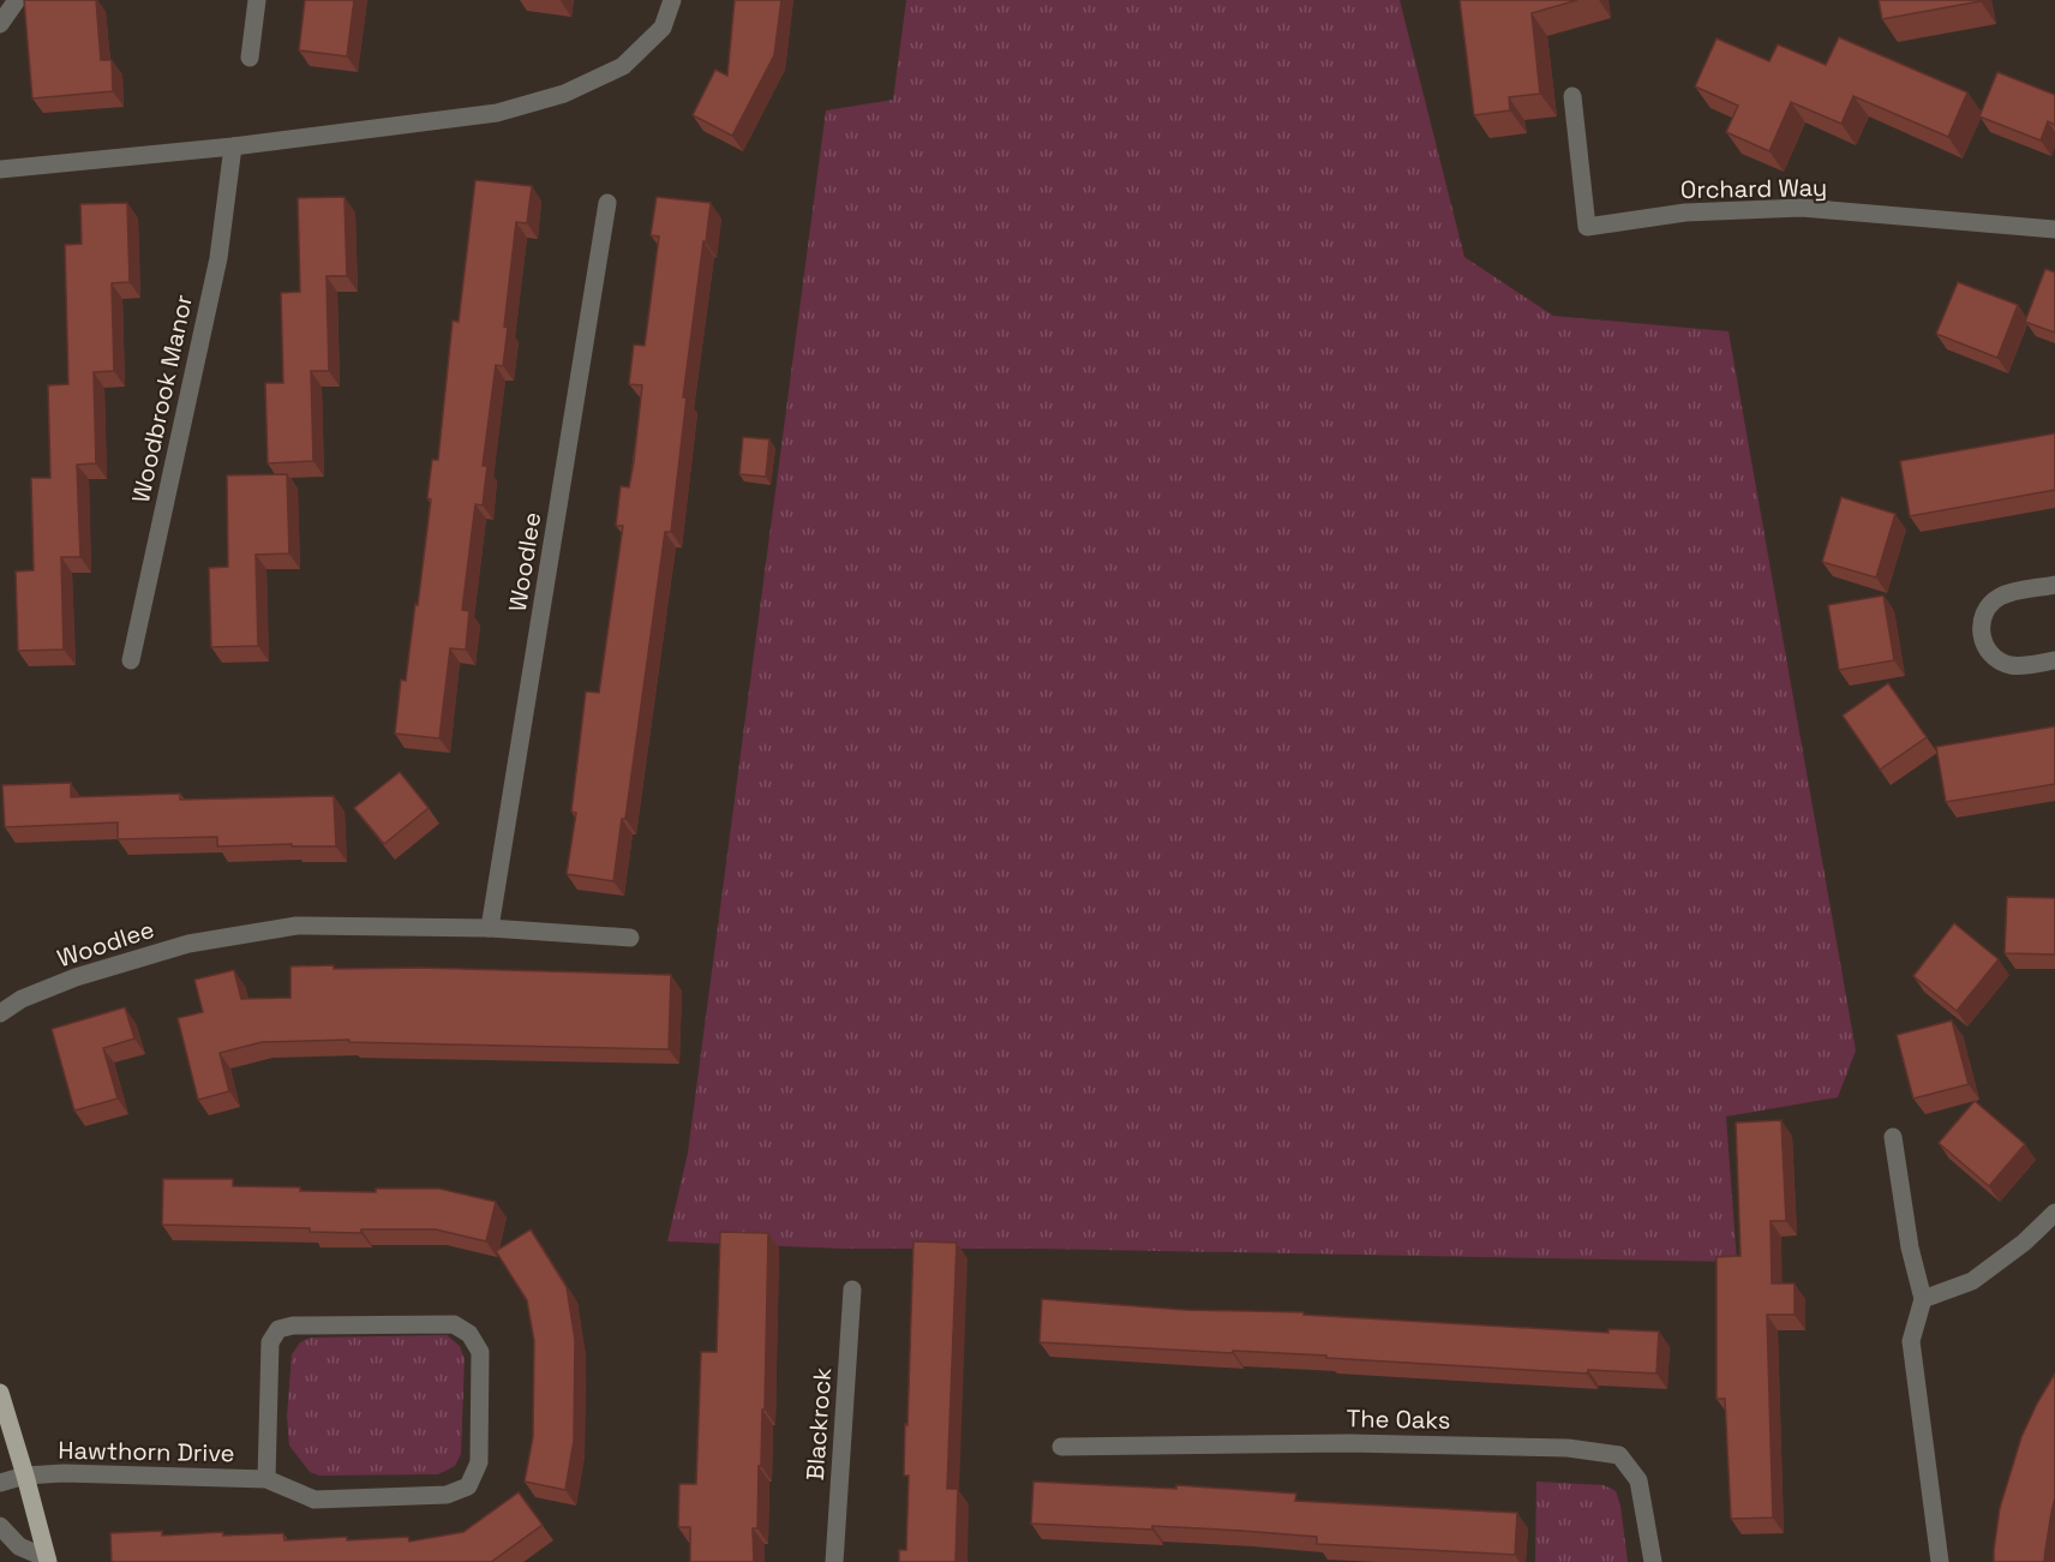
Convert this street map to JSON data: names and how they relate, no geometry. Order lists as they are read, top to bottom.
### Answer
{
  "streets": {
    "street": [
      "Orchard Way",
      "Woodbrook Manor",
      "Woodlee",
      "The Oaks",
      "Blackrock",
      "Hawthorn Drive"
    ]
  }
}
